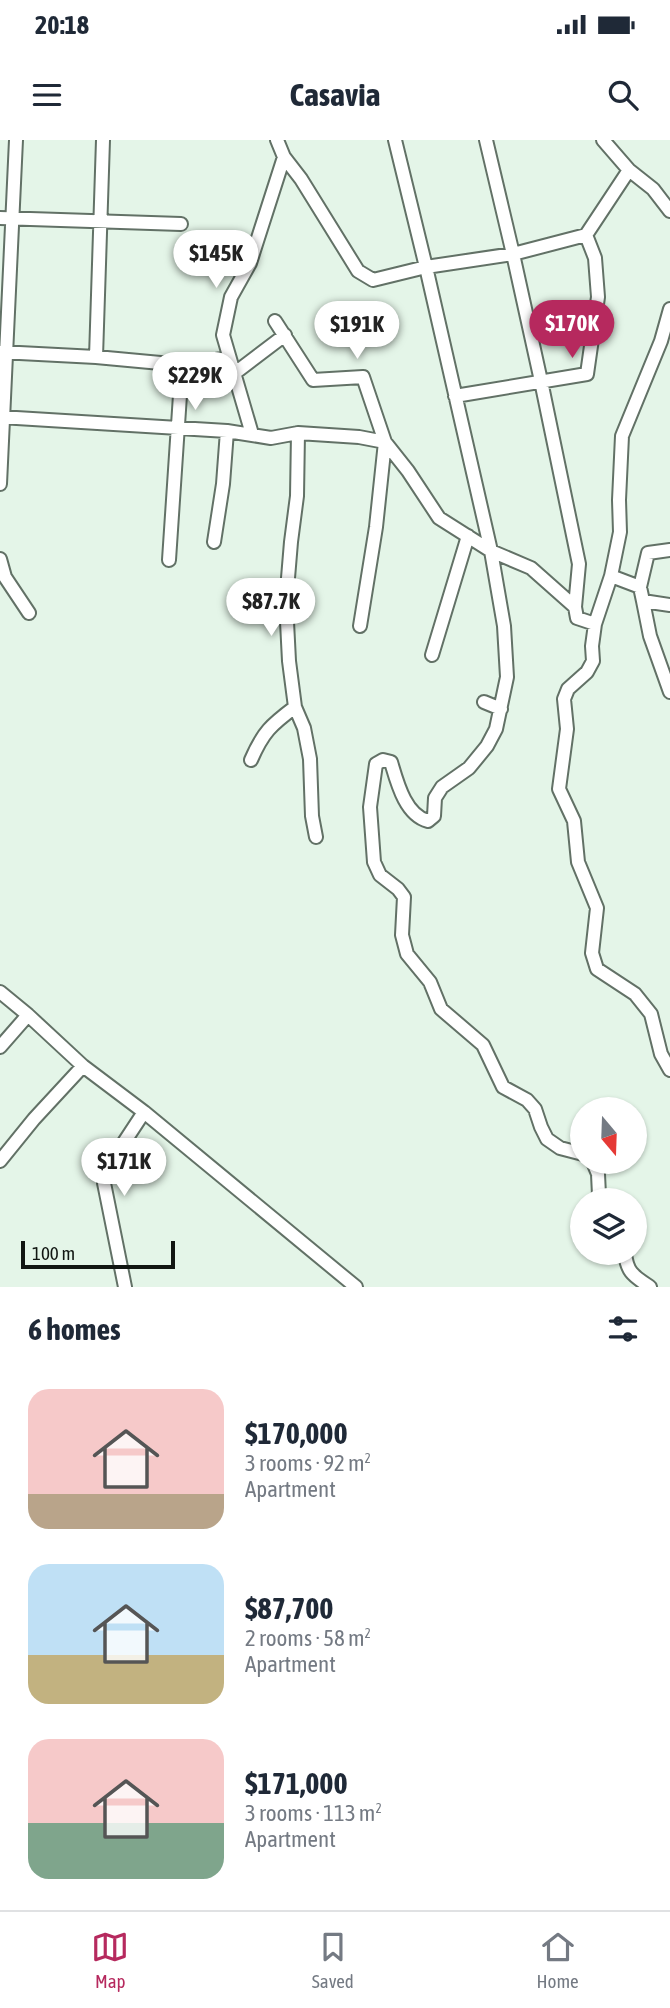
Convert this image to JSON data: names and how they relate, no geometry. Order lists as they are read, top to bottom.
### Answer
{
  "scale_bar": "100 m",
  "north": "bottom",
  "page": {
    "status": "20:18",
    "header": "Casavia",
    "price": [
      "$145K",
      "$170K",
      "$191K",
      "$229K",
      "$87.7K",
      "$171K"
    ],
    "scale": "100 m",
    "heading": "6 homes",
    "list": [
      {
        "name": "$170,000",
        "note": "3 rooms · 92 m² · Apartment"
      },
      {
        "name": "$87,700",
        "note": "2 rooms · 58 m² · Apartment"
      },
      {
        "name": "$171,000",
        "note": "3 rooms · 113 m² · Apartment"
      }
    ],
    "tabs": ["Map", "Saved", "Home"]
  }
}
